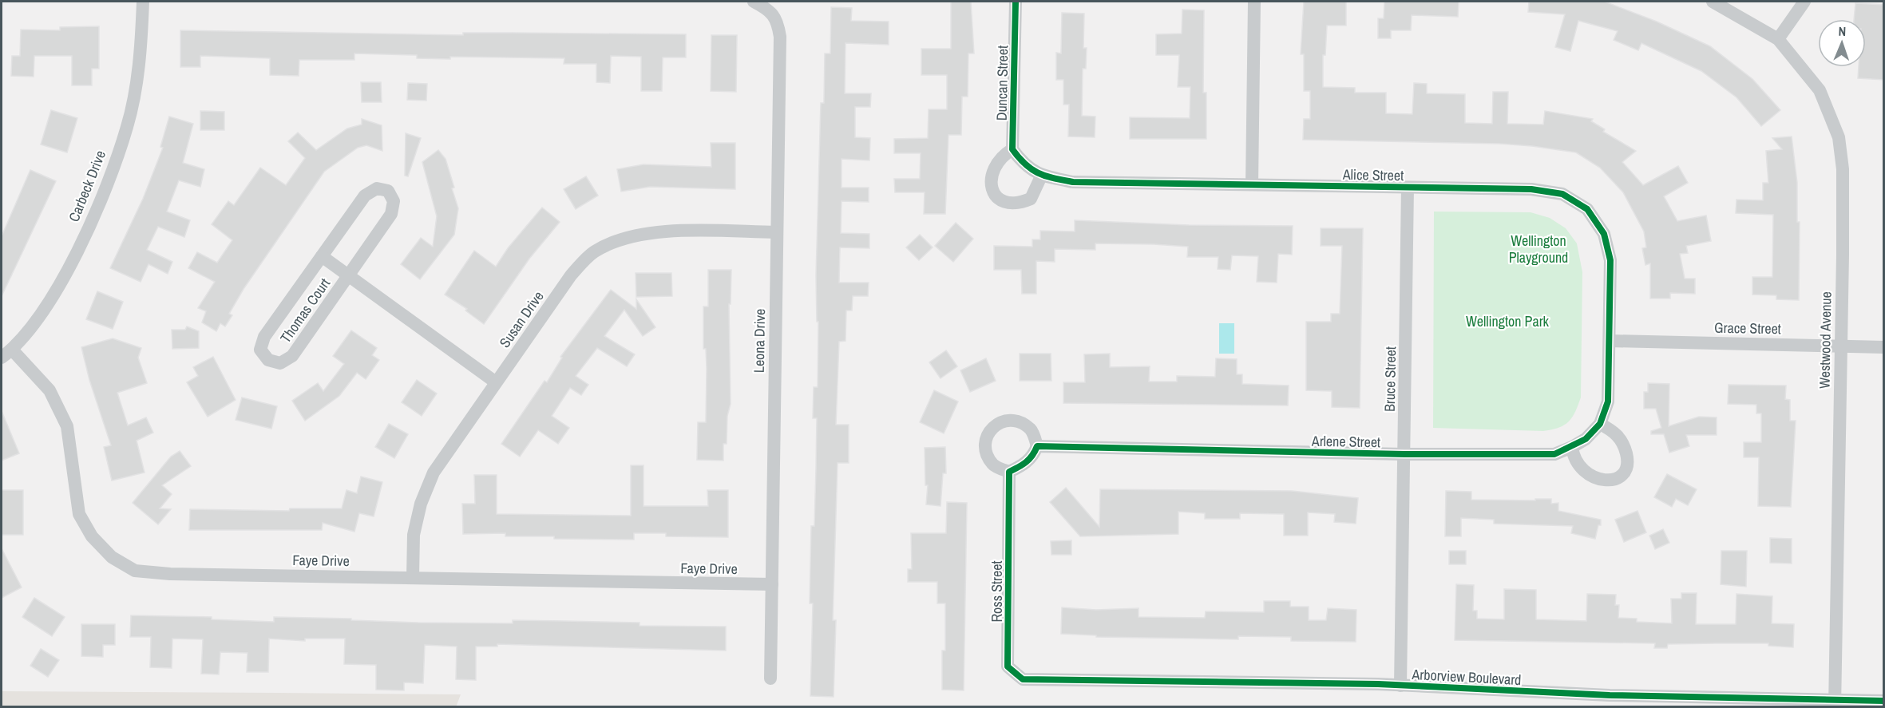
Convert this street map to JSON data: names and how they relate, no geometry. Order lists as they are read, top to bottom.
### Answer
{
  "streets": {
    "street": [
      "Duncan Street",
      "Alice Street",
      "Carbeck Drive",
      "Thomas Court",
      "Susan Drive",
      "Grace Street",
      "Westwood Avenue",
      "Leona Drive",
      "Bruce Street",
      "Arlene Street",
      "Faye Drive",
      "Ross Street",
      "Arborview Boulevard"
    ]
  },
  "crossings": [
    ["Duncan Street", "Alice Street"],
    ["Alice Street", "Grace Street"],
    ["Alice Street", "Bruce Street"],
    ["Alice Street", "Arlene Street"],
    ["Carbeck Drive", "Faye Drive"],
    ["Thomas Court", "Susan Drive"],
    ["Susan Drive", "Leona Drive"],
    ["Susan Drive", "Faye Drive"],
    ["Grace Street", "Westwood Avenue"],
    ["Grace Street", "Arlene Street"],
    ["Westwood Avenue", "Arborview Boulevard"],
    ["Leona Drive", "Faye Drive"],
    ["Bruce Street", "Arlene Street"],
    ["Bruce Street", "Arborview Boulevard"],
    ["Arlene Street", "Ross Street"],
    ["Ross Street", "Arborview Boulevard"]
  ],
  "parks": ["Wellington Playground", "Wellington Park"],
  "north": "top"
}
